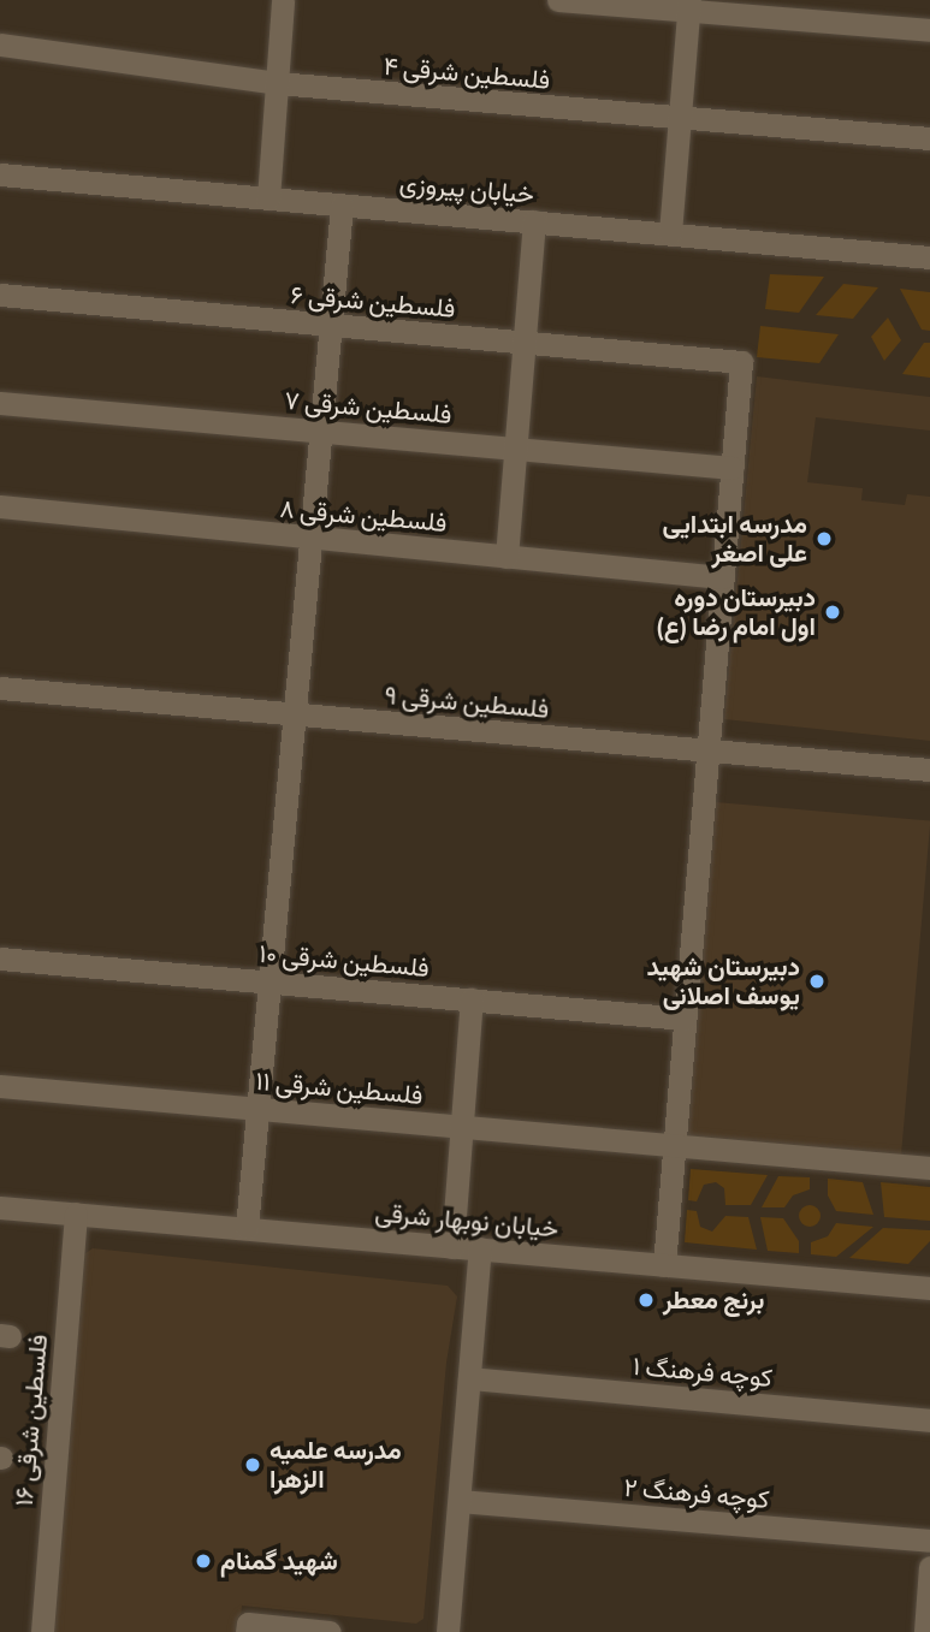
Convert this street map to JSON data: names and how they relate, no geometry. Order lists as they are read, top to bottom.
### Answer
{
  "streets": {
    "street": [
      "فلسطین شرقی ۴",
      "خیابان پیروزی",
      "فلسطین شرقی ۶",
      "فلسطین شرقی ۷",
      "فلسطین شرقی ۸",
      "فلسطین شرقی ۹",
      "فلسطین شرقی ۱۰",
      "فلسطین شرقی ۱۱",
      "خیابان نوبهار شرقی",
      "کوچه فرهنگ ۱",
      "فلسطین شرقی ۱۶",
      "کوچه فرهنگ ۲"
    ]
  },
  "crossings": [
    ["فلسطین شرقی ۶", "فلسطین شرقی ۷"],
    ["خیابان نوبهار شرقی", "فلسطین شرقی ۱۶"]
  ],
  "places": [
    "مدرسه ابتدایی علی اصغر",
    "دبیرستان دوره اول امام رضا (ع)",
    "دبیرستان شهید یوسف اصلانی",
    "برنج معطر",
    "مدرسه علمیه الزهرا",
    "شهید گمنام"
  ]
}
